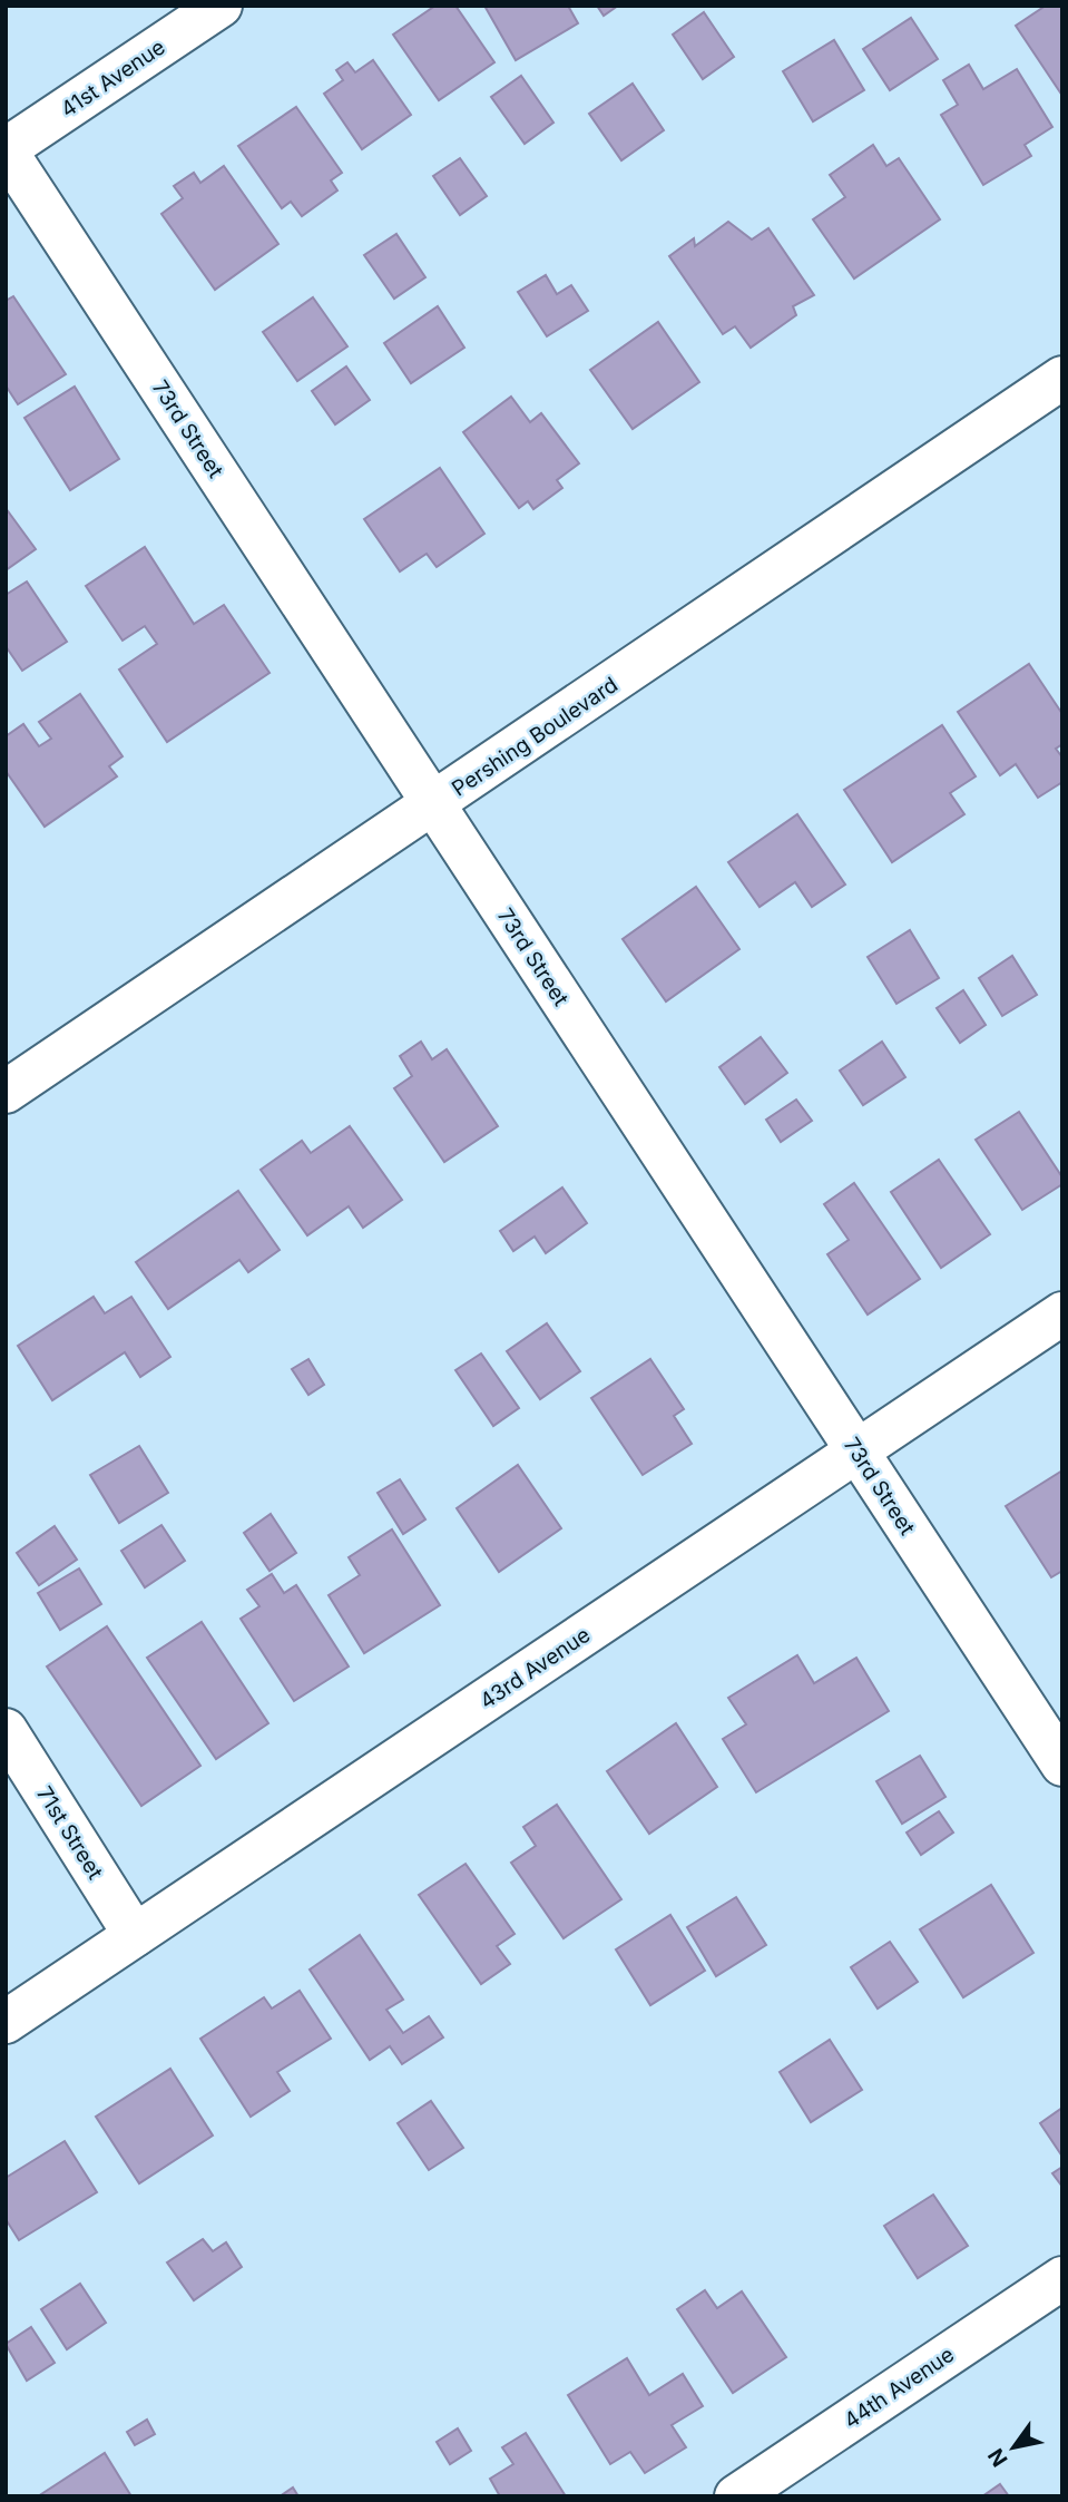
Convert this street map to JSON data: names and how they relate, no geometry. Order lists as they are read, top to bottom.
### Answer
{
  "streets": {
    "street": [
      "41st Avenue",
      "73rd Street",
      "Pershing Boulevard",
      "43rd Avenue",
      "71st Street",
      "44th Avenue"
    ]
  },
  "crossings": [
    ["41st Avenue", "73rd Street"],
    ["73rd Street", "Pershing Boulevard"],
    ["73rd Street", "43rd Avenue"],
    ["43rd Avenue", "71st Street"]
  ],
  "north": "bottom left"
}
